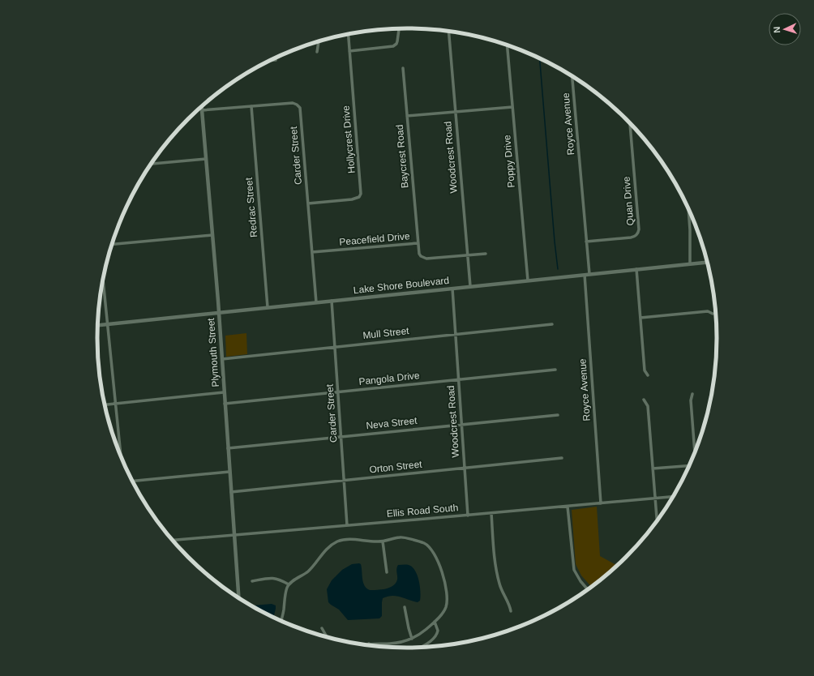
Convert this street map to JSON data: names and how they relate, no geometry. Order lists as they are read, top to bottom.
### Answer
{
  "streets": {
    "street": [
      "Royce Avenue",
      "Hollycrest Drive",
      "Carder Street",
      "Baycrest Road",
      "Woodcrest Road",
      "Poppy Drive",
      "Quan Drive",
      "Redrac Street",
      "Peacefield Drive",
      "Lake Shore Boulevard",
      "Mull Street",
      "Plymouth Street",
      "Pangola Drive",
      "Neva Street",
      "Orton Street",
      "Ellis Road South"
    ]
  },
  "crossings": [
    ["Royce Avenue", "Quan Drive"],
    ["Royce Avenue", "Lake Shore Boulevard"],
    ["Royce Avenue", "Ellis Road South"],
    ["Hollycrest Drive", "Carder Street"],
    ["Carder Street", "Redrac Street"],
    ["Carder Street", "Peacefield Drive"],
    ["Carder Street", "Lake Shore Boulevard"],
    ["Carder Street", "Mull Street"],
    ["Carder Street", "Pangola Drive"],
    ["Carder Street", "Neva Street"],
    ["Carder Street", "Orton Street"],
    ["Carder Street", "Ellis Road South"],
    ["Baycrest Road", "Peacefield Drive"],
    ["Woodcrest Road", "Peacefield Drive"],
    ["Woodcrest Road", "Lake Shore Boulevard"],
    ["Woodcrest Road", "Mull Street"],
    ["Woodcrest Road", "Pangola Drive"],
    ["Woodcrest Road", "Neva Street"],
    ["Woodcrest Road", "Orton Street"],
    ["Woodcrest Road", "Ellis Road South"],
    ["Poppy Drive", "Lake Shore Boulevard"],
    ["Redrac Street", "Lake Shore Boulevard"],
    ["Lake Shore Boulevard", "Plymouth Street"],
    ["Mull Street", "Plymouth Street"],
    ["Plymouth Street", "Pangola Drive"],
    ["Plymouth Street", "Neva Street"],
    ["Plymouth Street", "Orton Street"],
    ["Plymouth Street", "Ellis Road South"]
  ],
  "north": "left"
}
